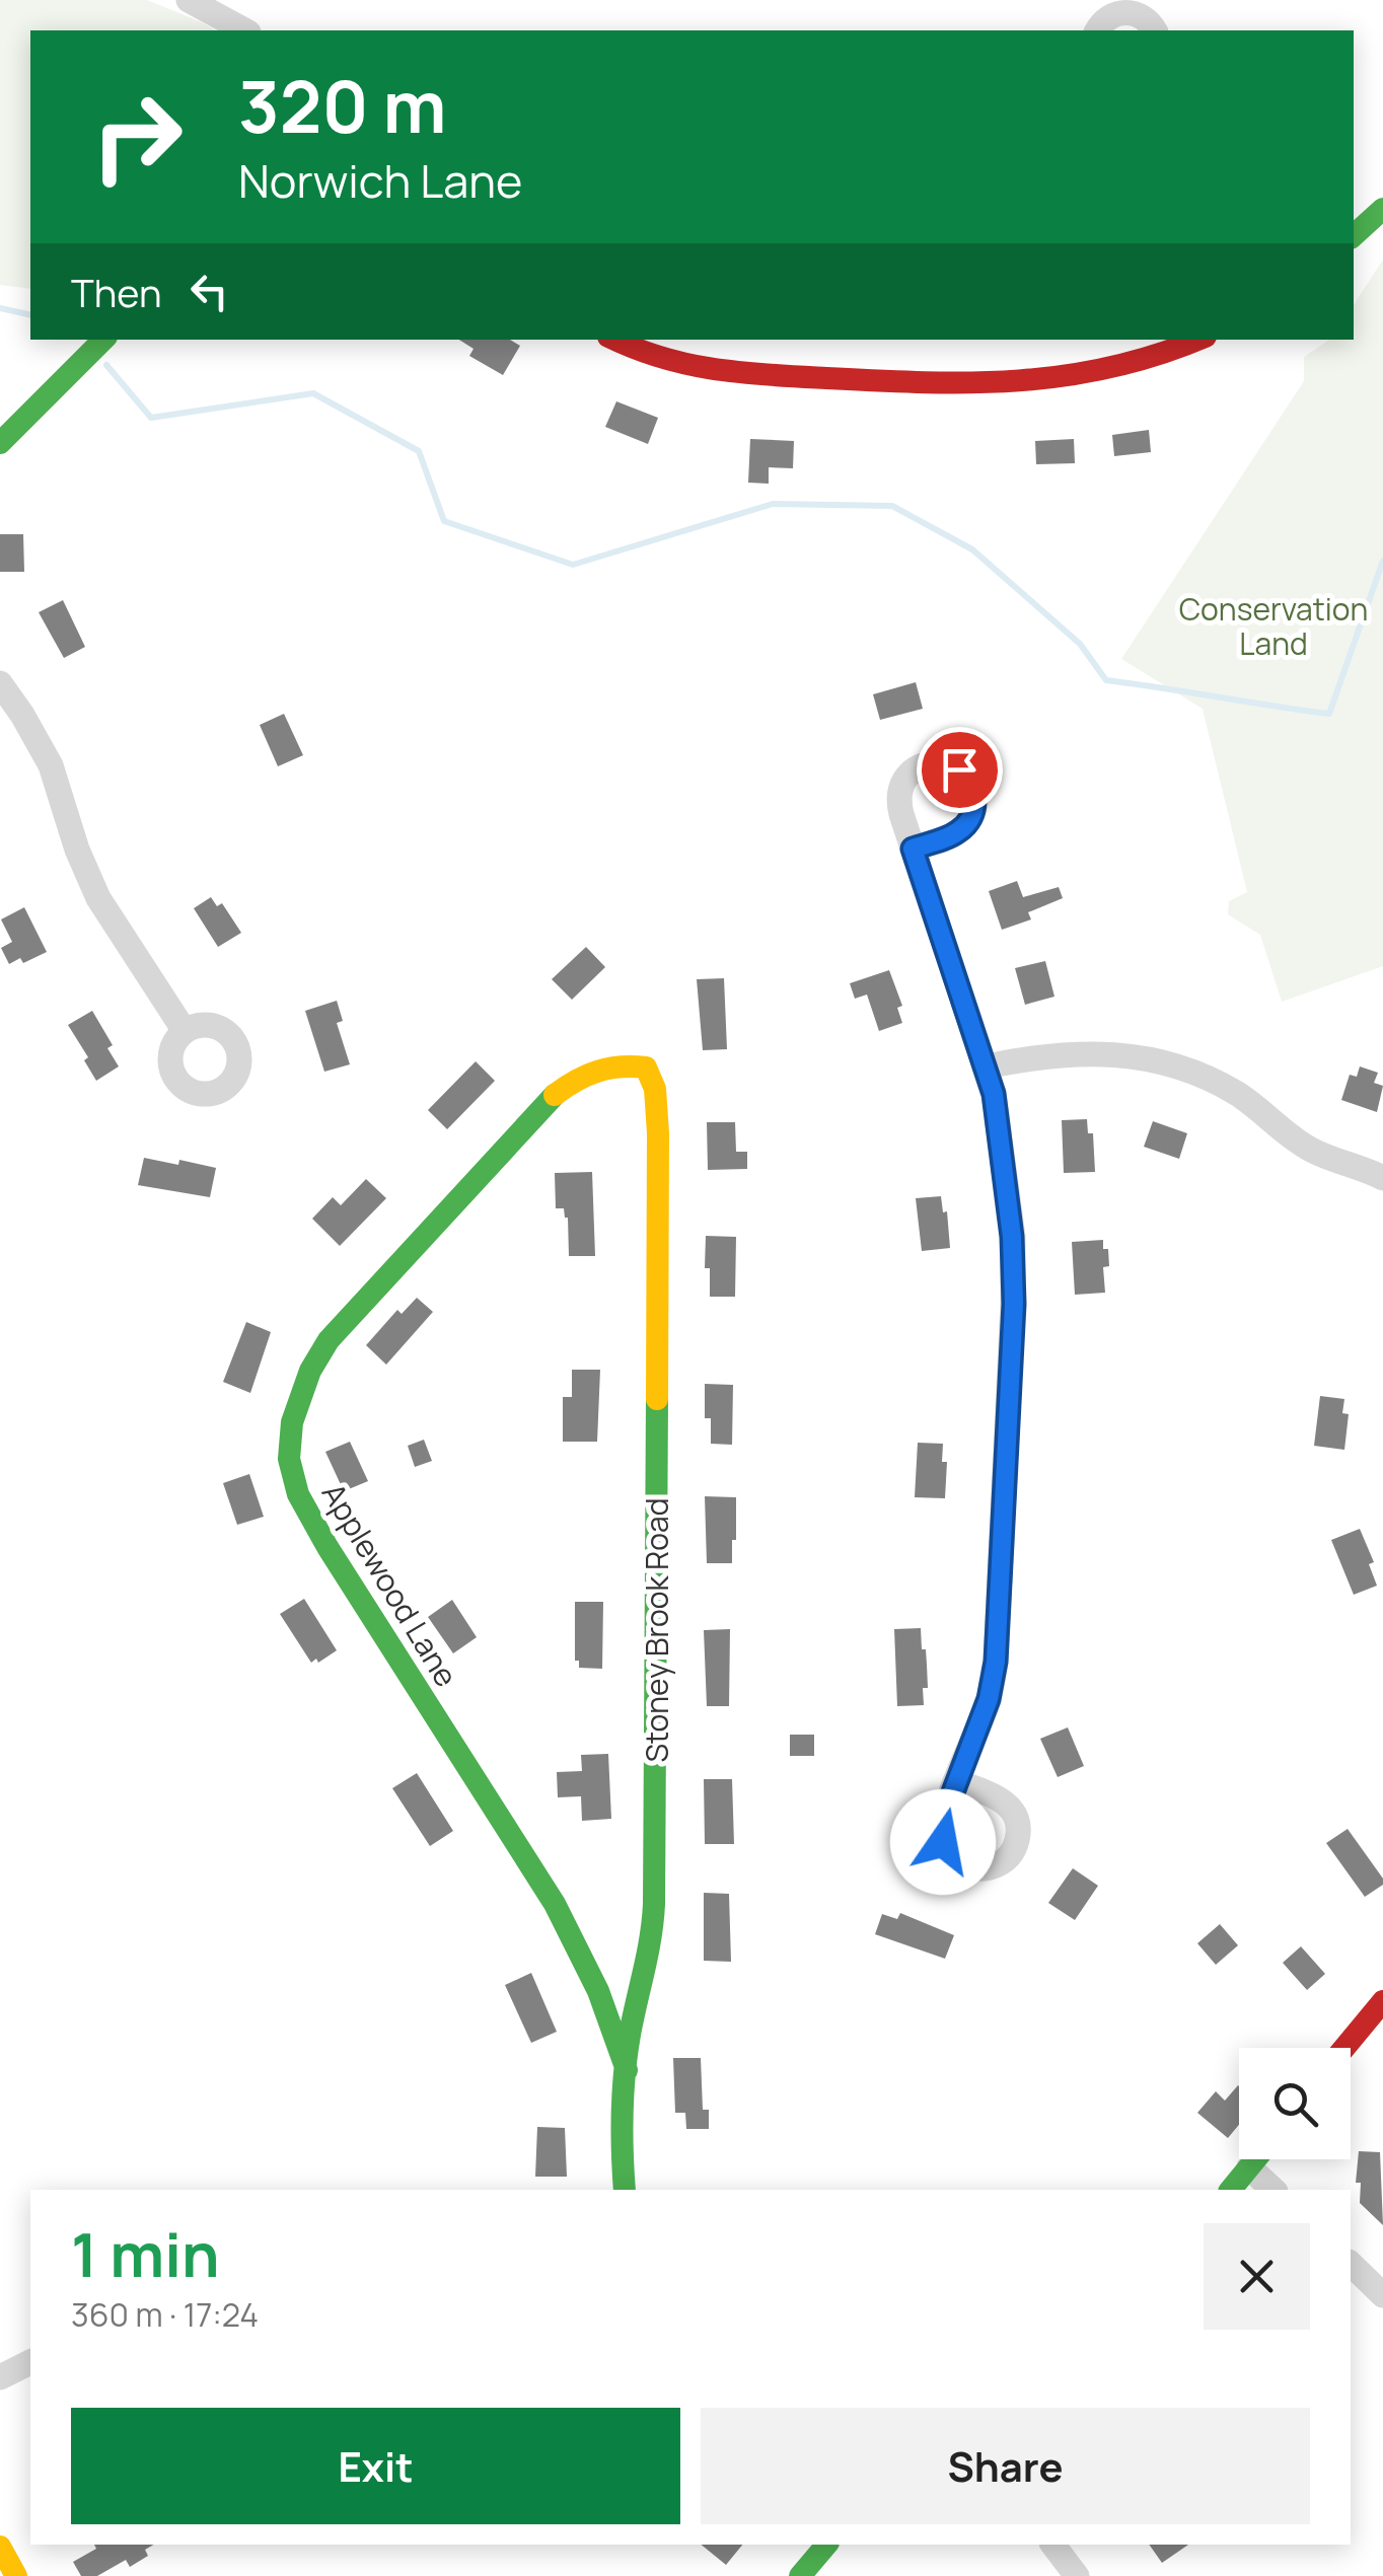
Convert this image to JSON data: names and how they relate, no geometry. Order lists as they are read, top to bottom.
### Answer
{
  "streets": {
    "street": ["Applewood Lane", "Stoney Brook Road"]
  },
  "crossings": [
    ["Applewood Lane", "Stoney Brook Road"]
  ],
  "parks": ["Conservation Land"],
  "page": {
    "turn": ["320 m", "Norwich Lane"],
    "then": "Then",
    "heading": ["1 min", "360 m · 17:24"],
    "buttons": ["Exit", "Share"]
  }
}
